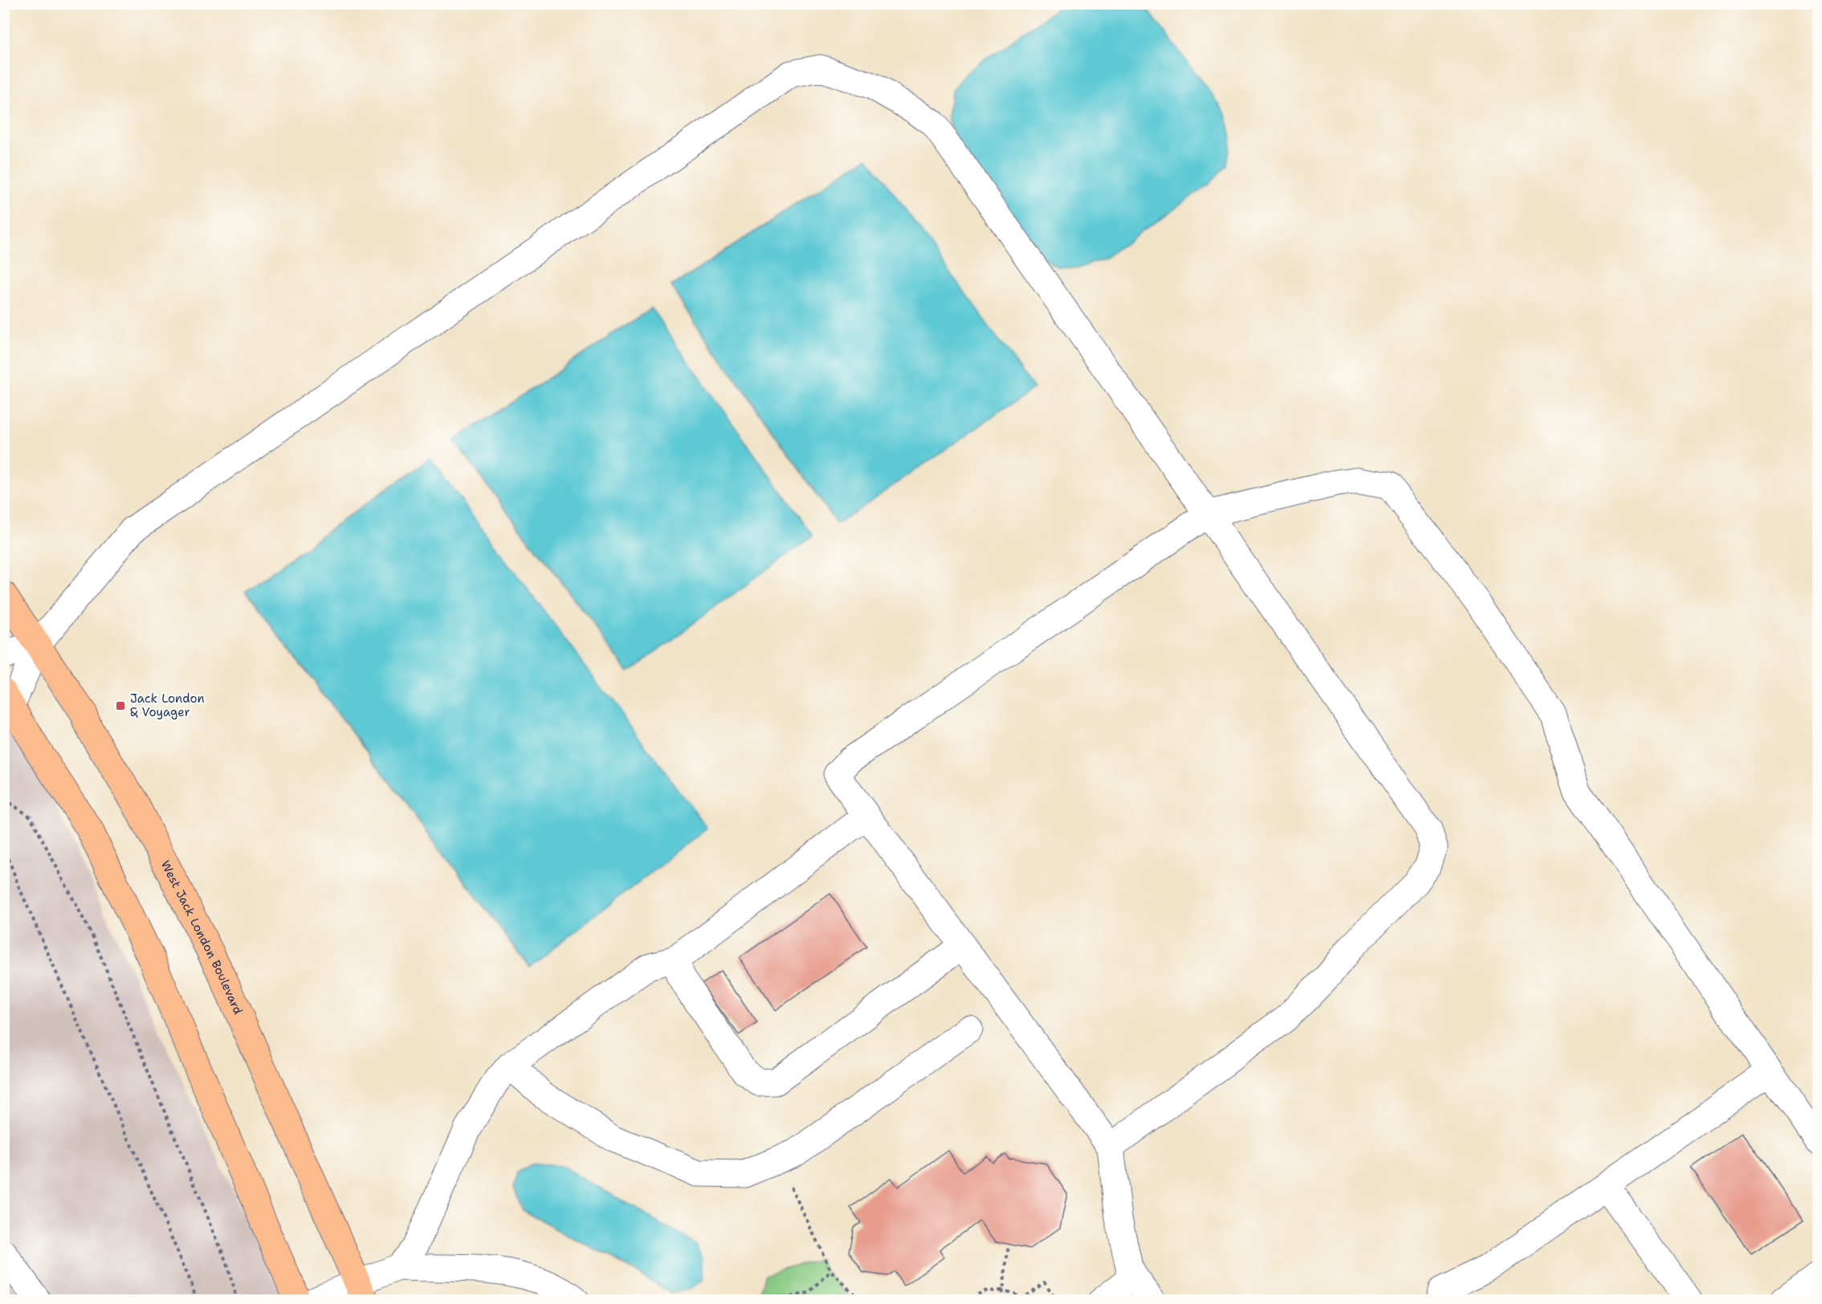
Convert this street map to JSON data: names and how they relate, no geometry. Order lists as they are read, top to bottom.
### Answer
{
  "streets": {
    "main road": ["West Jack London Boulevard"]
  },
  "places": {
    "transit": ["Jack London & Voyager"]
  }
}
